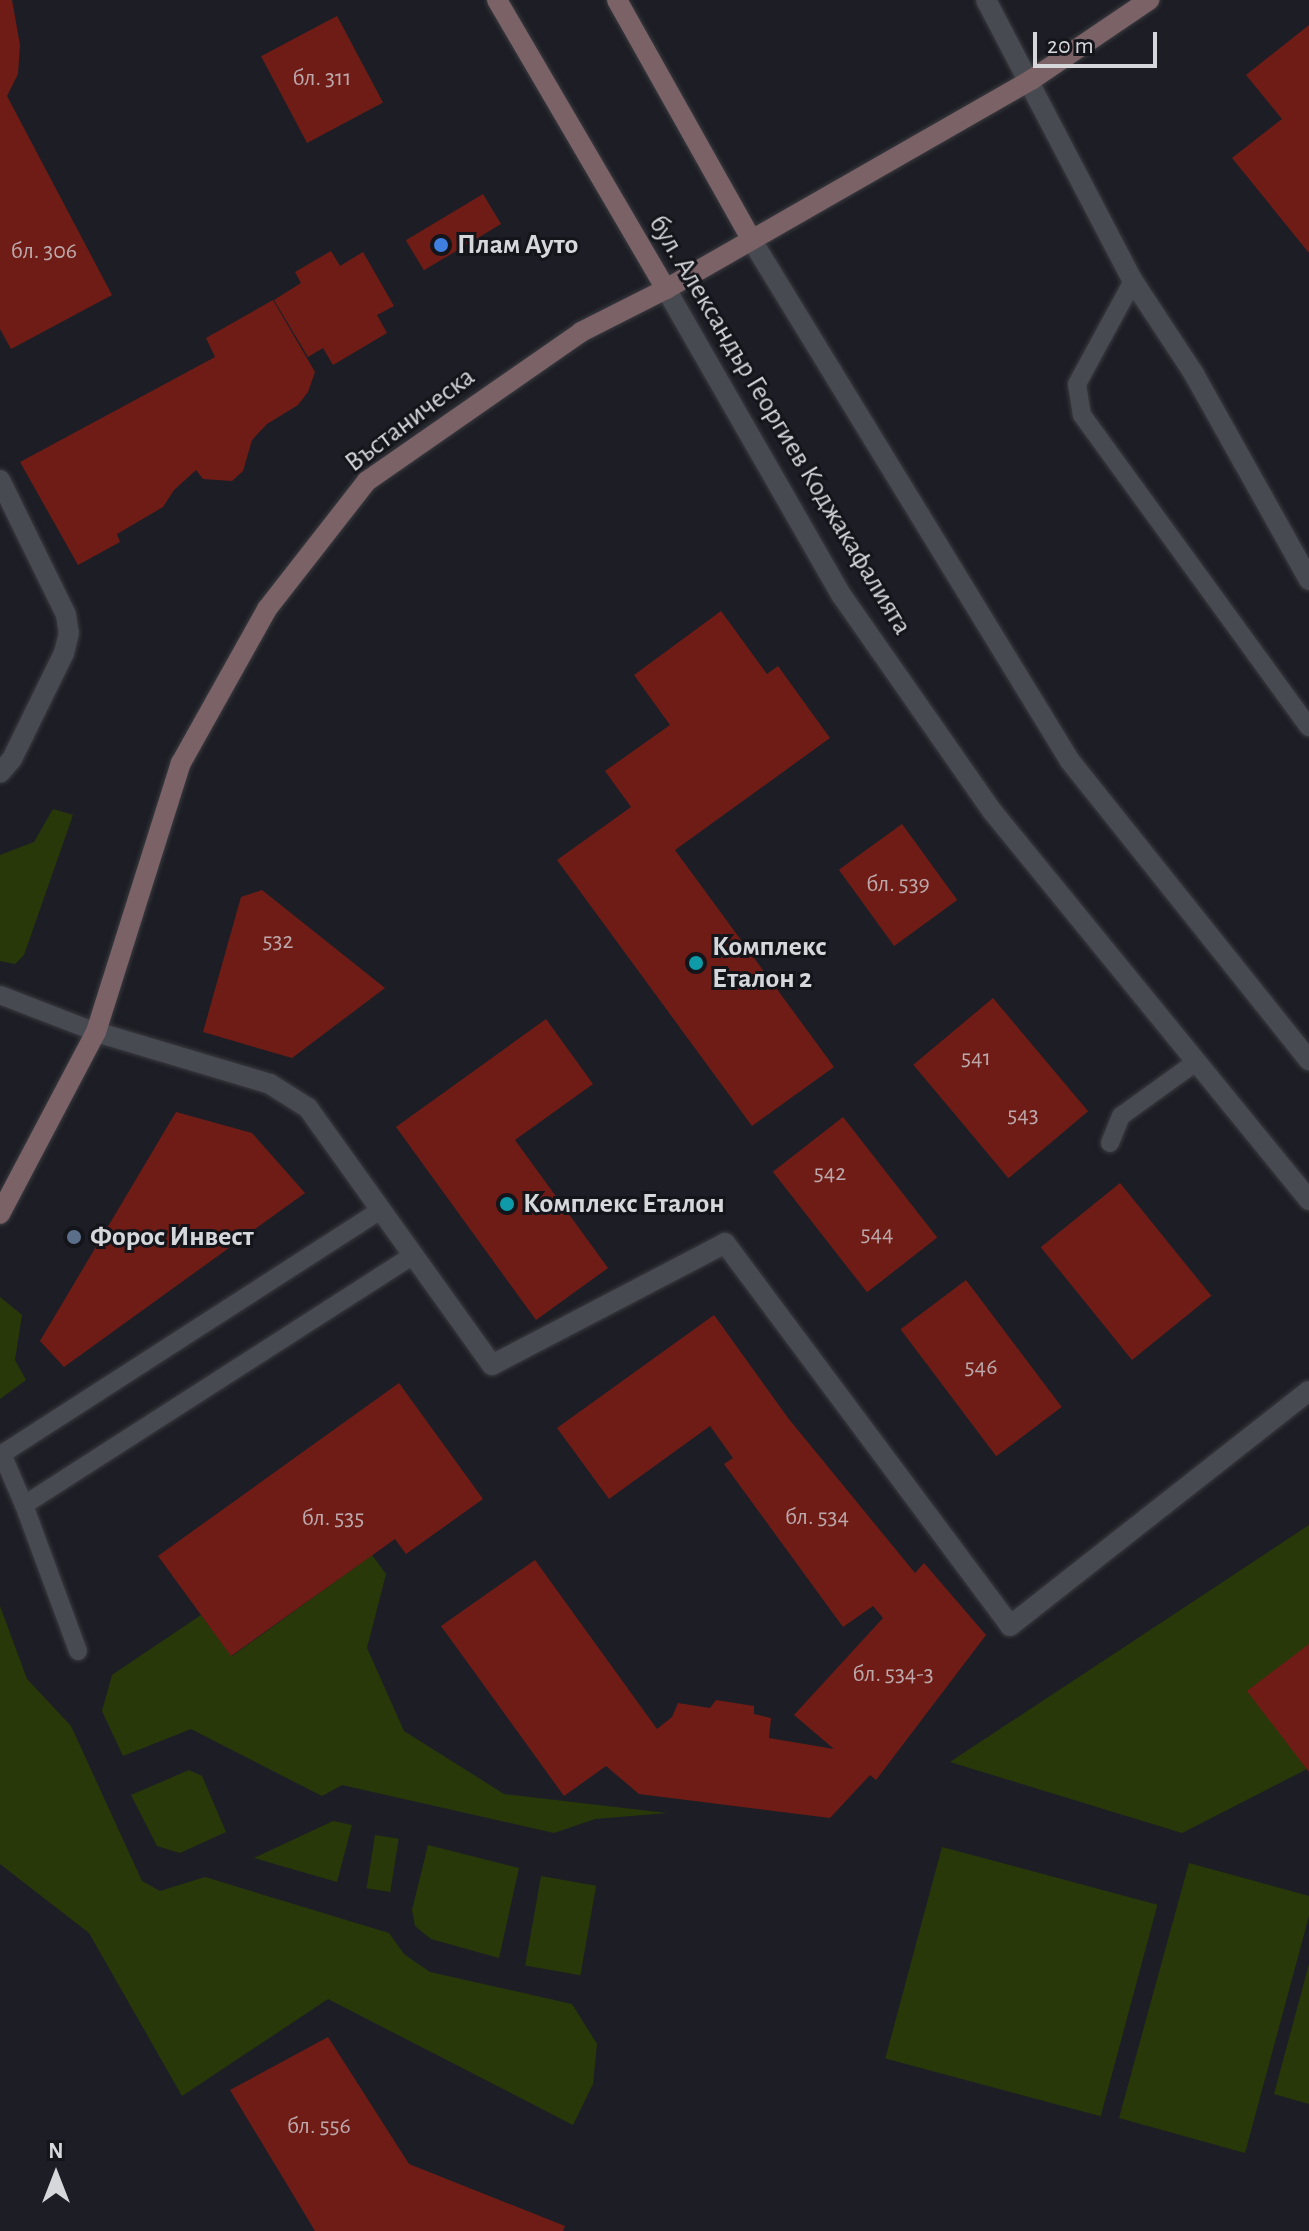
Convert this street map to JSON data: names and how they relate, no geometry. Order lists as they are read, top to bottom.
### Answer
{
  "streets": {
    "main road": ["Въстаническа", "бул. Александър Георгиев Коджакафалията"]
  },
  "crossings": [
    ["Въстаническа", "бул. Александър Георгиев Коджакафалията"]
  ],
  "places": [
    "Плам Ауто",
    "Комплекс Еталон 2",
    "Комплекс Еталон",
    "Форос Инвест"
  ],
  "house_numbers": [
    "бл. 311",
    "бл. 306",
    "бл. 539",
    "532",
    "541",
    "543",
    "542",
    "544",
    "546",
    "бл. 534",
    "бл. 535",
    "бл. 534-3",
    "бл. 556"
  ],
  "scale_bar": "20 m",
  "north": "top"
}
